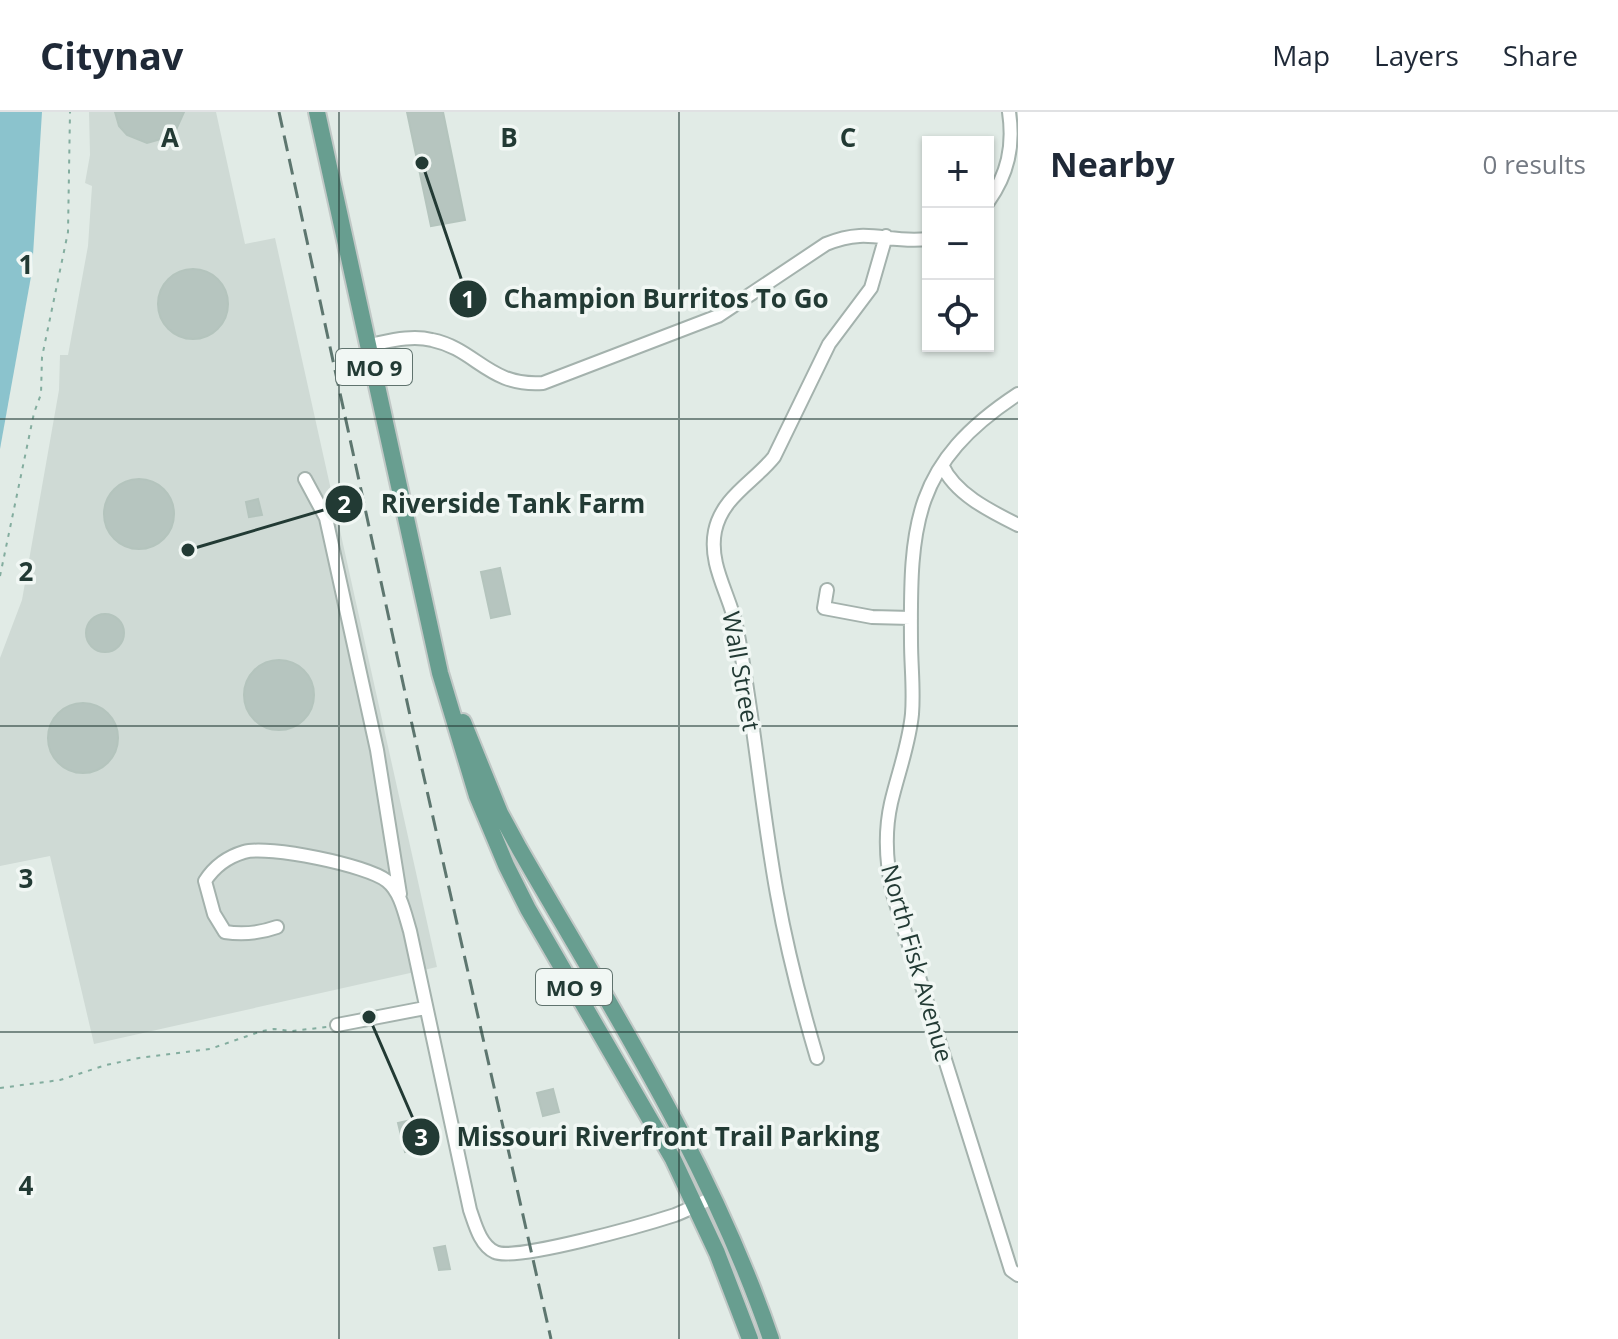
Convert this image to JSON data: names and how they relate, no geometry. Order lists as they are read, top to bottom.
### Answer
{
  "streets": {
    "main road": ["MO 9"],
    "street": ["Wall Street", "North Fisk Avenue"]
  },
  "places": ["Champion Burritos To Go", "Riverside Tank Farm", "Missouri Riverfront Trail Parking"],
  "page": {
    "header": "Citynav",
    "nav": ["Map", "Layers", "Share"],
    "heading": ["Nearby", "0 results"],
    "map_buttons": ["+", "−"]
  },
  "grid": {
    "columns": ["A", "B", "C"],
    "rows": [
      "1",
      "2",
      "3",
      "4"
    ]
  }
}
